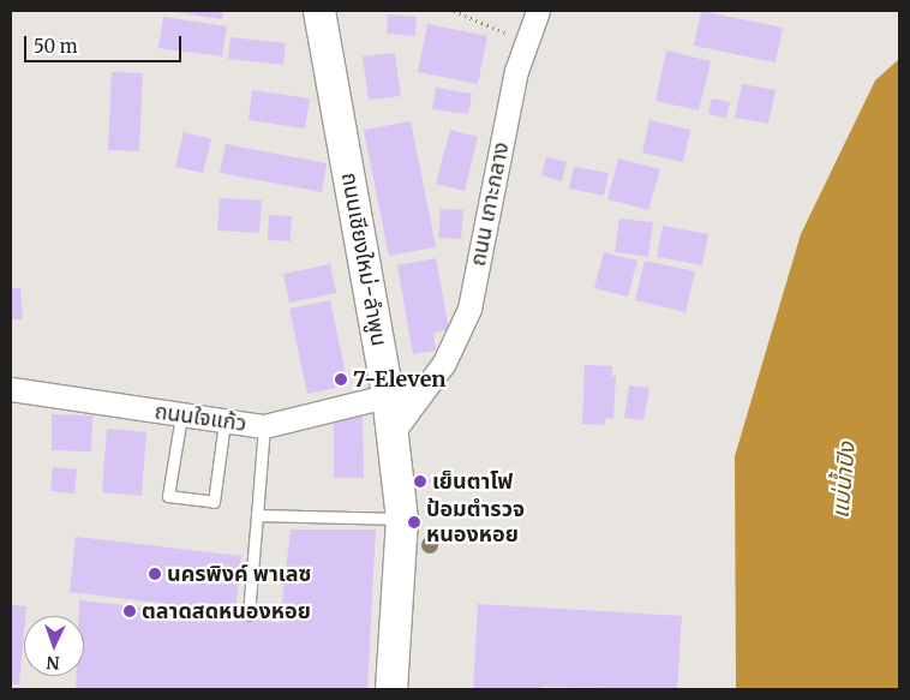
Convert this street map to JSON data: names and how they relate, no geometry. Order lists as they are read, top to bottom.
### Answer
{
  "streets": {
    "main road": ["ถนนเชียงใหม่-ลำพูน"],
    "street": ["ถนน เกาะกลาง", "ถนนใจแก้ว"]
  },
  "crossings": [
    ["ถนน เกาะกลาง", "ถนนเชียงใหม่-ลำพูน"],
    ["ถนนเชียงใหม่-ลำพูน", "ถนนใจแก้ว"]
  ],
  "water": ["แม่น้ำปิง"],
  "places": [
    "7-Eleven",
    "เย็นตาโฟ",
    "ป้อมตำรวจ หนองหอย",
    "นครพิงค์ พาเลซ",
    "ตลาดสดหนองหอย"
  ],
  "scale_bar": "50 m",
  "north": "bottom"
}
